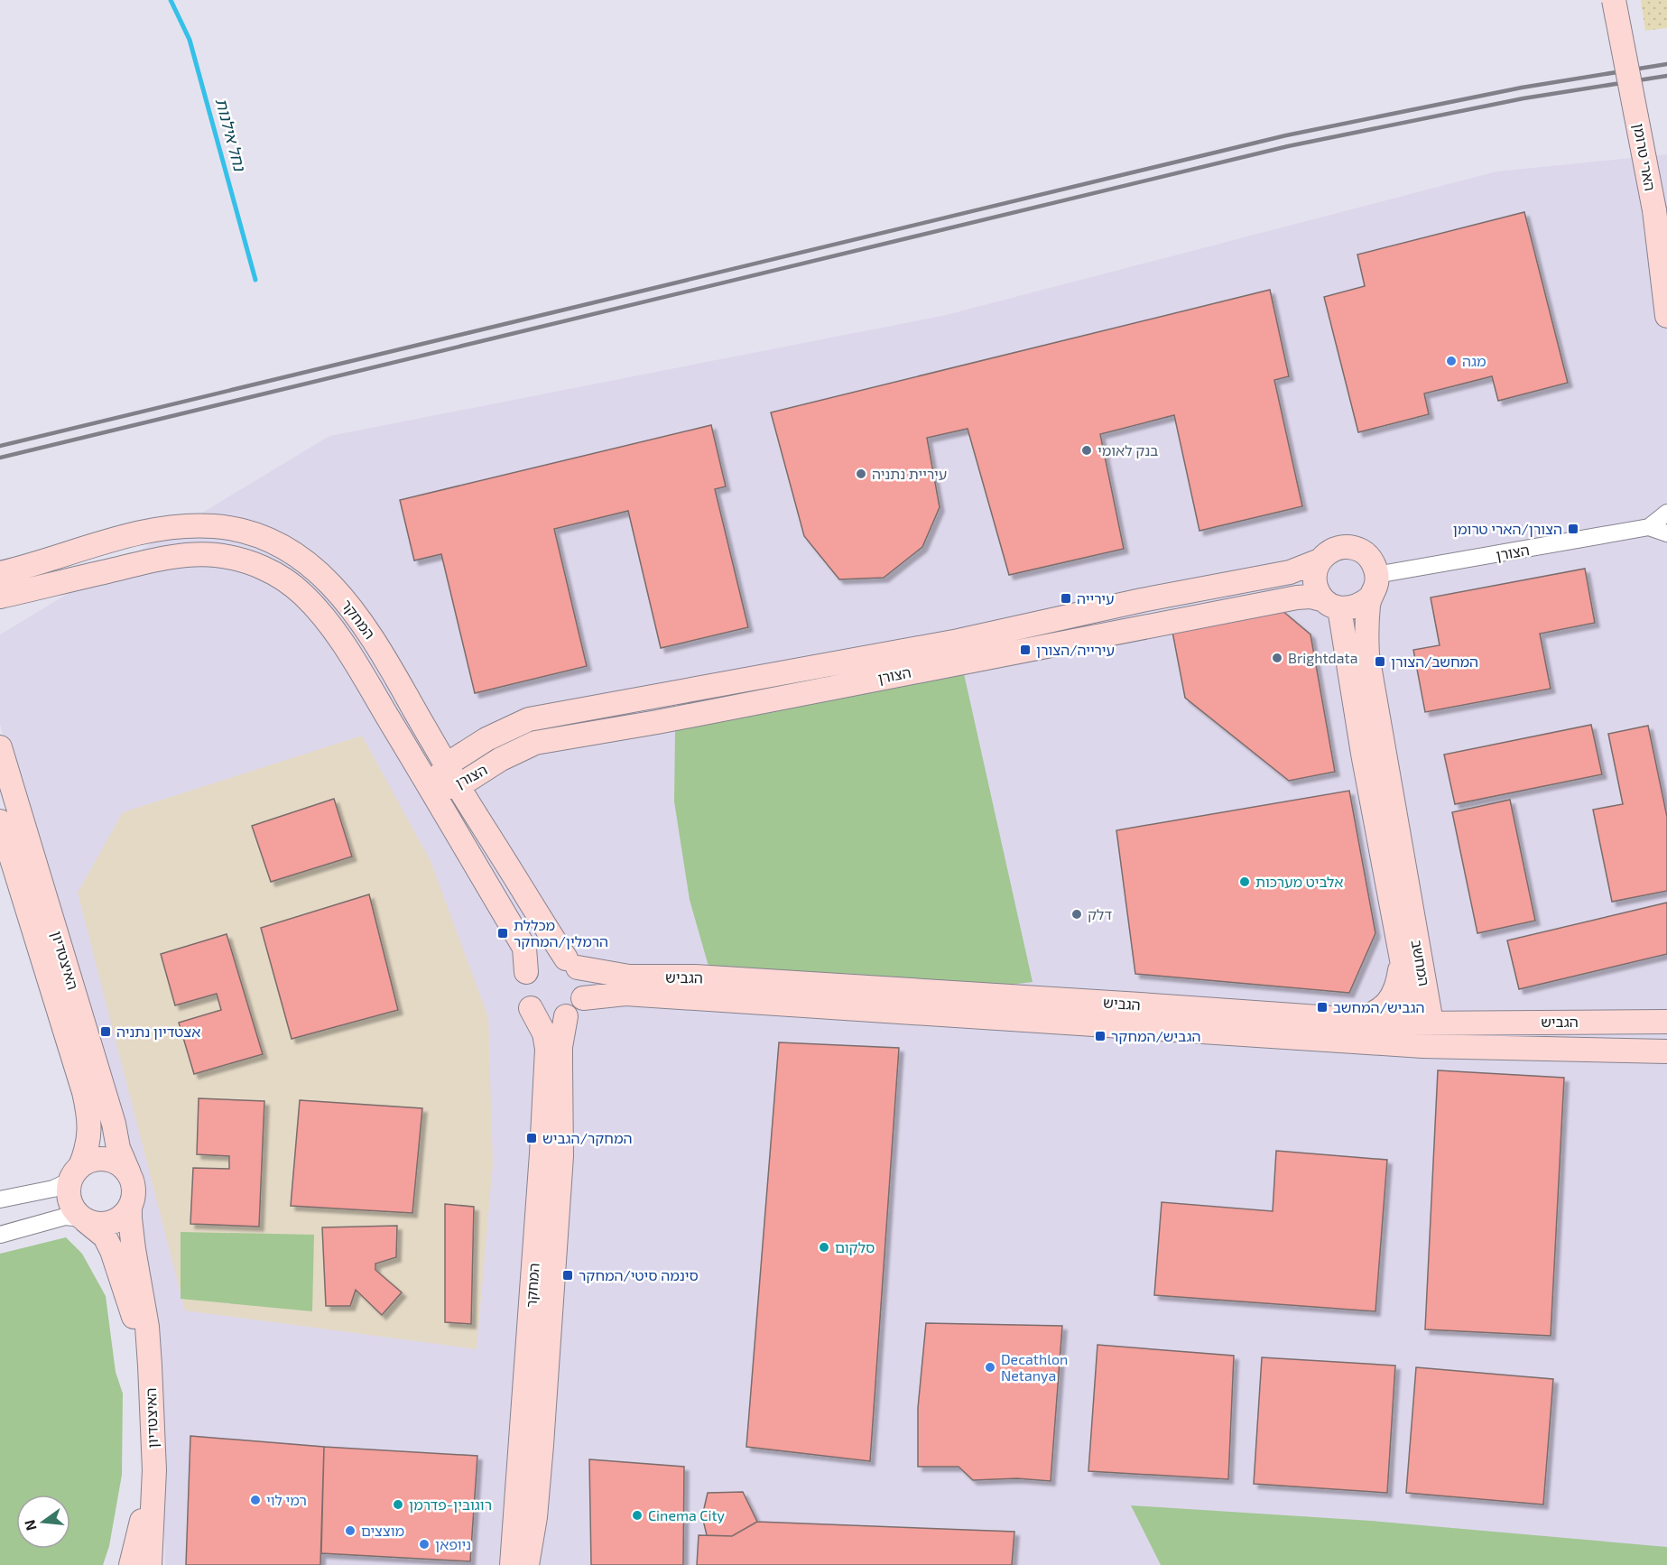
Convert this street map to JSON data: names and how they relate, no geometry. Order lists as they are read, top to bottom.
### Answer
{
  "streets": {
    "street": [
      "הארי טרומן",
      "הצורן",
      "המחקר",
      "האיצטדיון",
      "המחשב",
      "הגביש"
    ]
  },
  "crossings": [
    ["הצורן", "המחקר"],
    ["הצורן", "המחשב"],
    ["המחקר", "הגביש"],
    ["המחשב", "הגביש"]
  ],
  "water": ["נחל אילנות"],
  "places": {
    "other": [
      "מגה",
      "בנק לאומי",
      "עיריית נתניה",
      "Brightdata",
      "אלביט מערכות",
      "דלק",
      "סלקום",
      "Decathlon Netanya",
      "רמי לוי",
      "רוגובין-פדרמן",
      "Cinema City",
      "מוצצים",
      "ניופאן"
    ],
    "transit": [
      "הצורן/הארי טרומן",
      "עירייה",
      "עירייה/הצורן",
      "המחשב/הצורן",
      "מכללת הרמלין/המחקר",
      "הגביש/המחשב",
      "אצטדיון נתניה",
      "הגביש/המחקר",
      "המחקר/הגביש",
      "סינמה סיטי/המחקר"
    ]
  },
  "north": "left"
}
